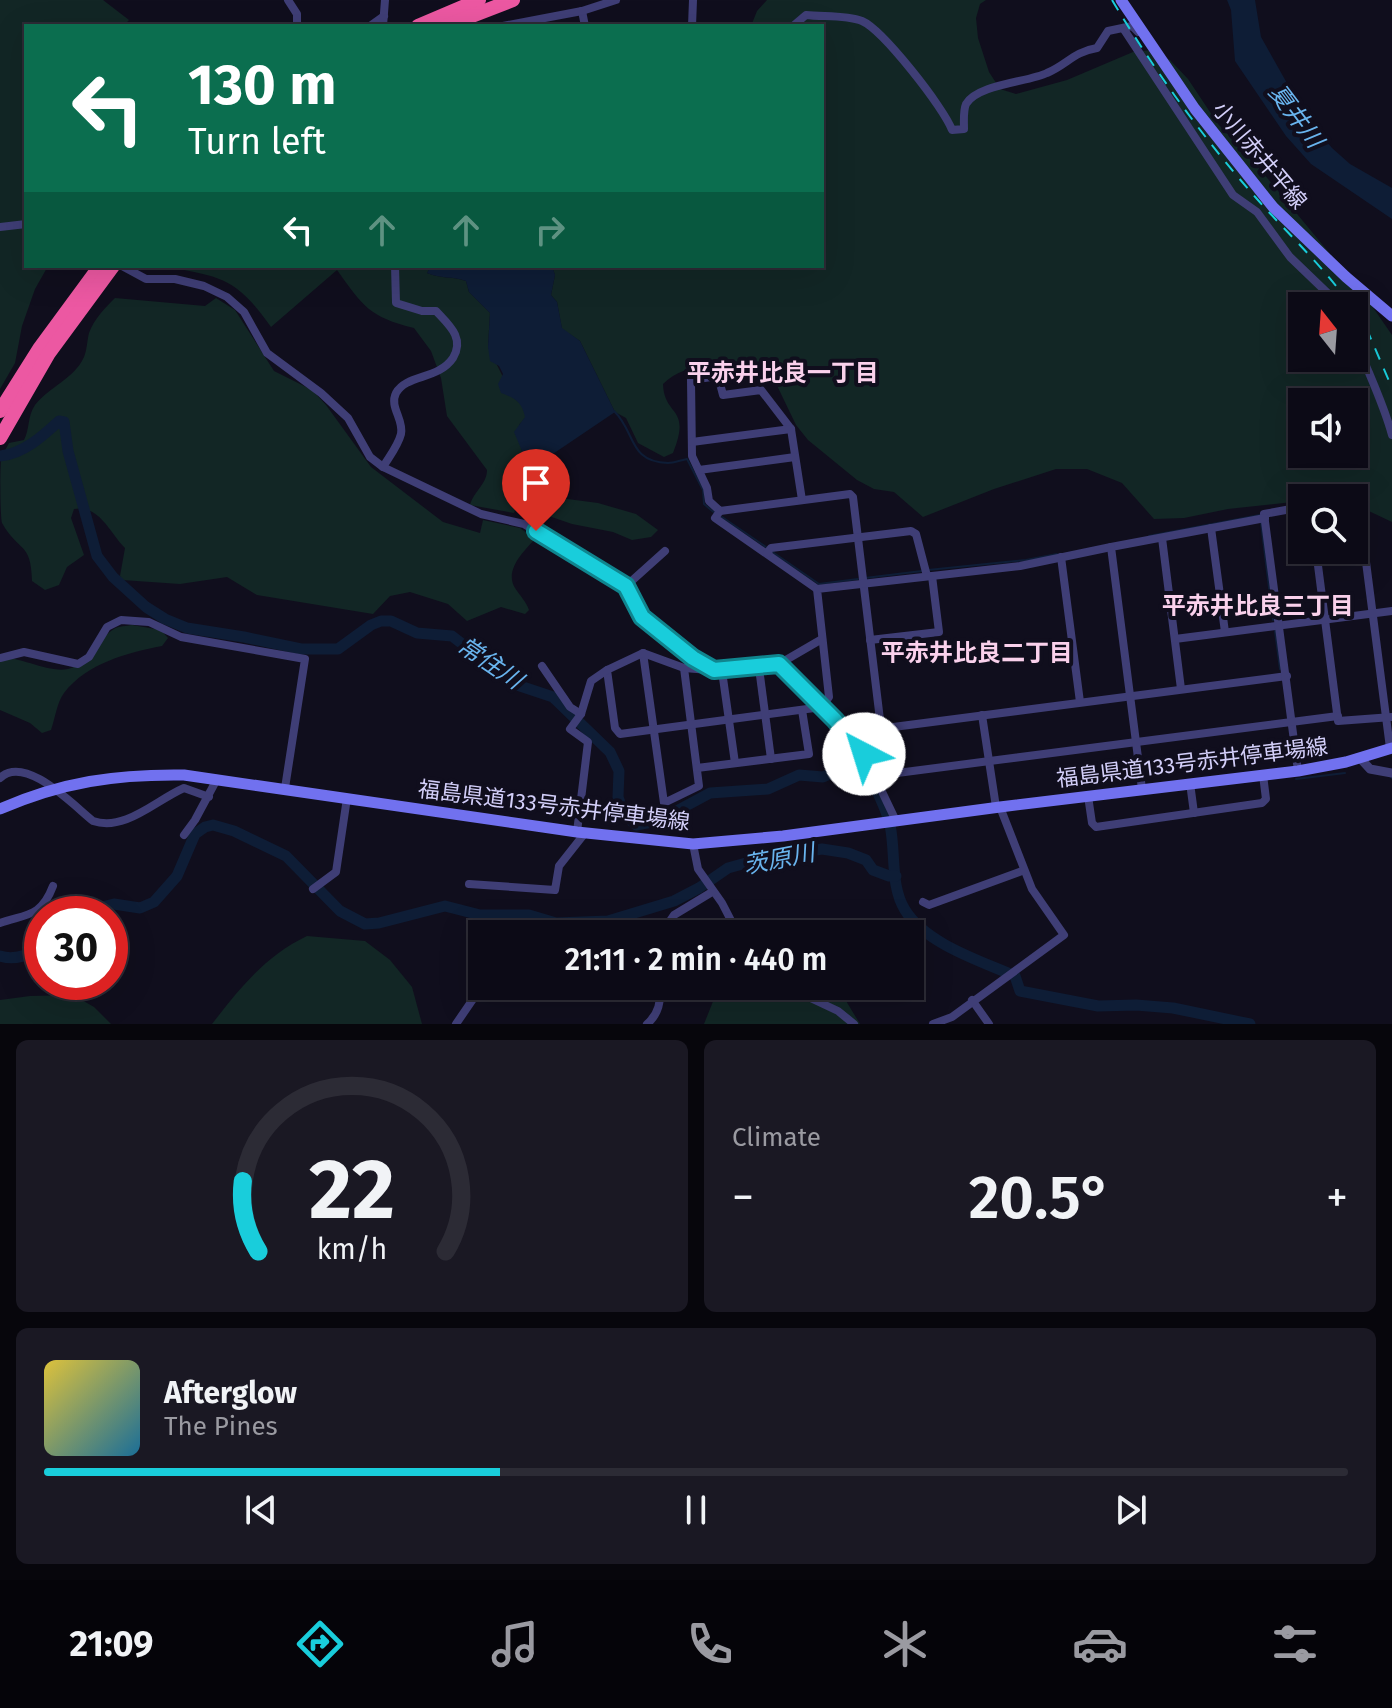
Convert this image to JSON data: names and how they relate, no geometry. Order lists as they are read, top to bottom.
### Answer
{
  "streets": {
    "main road": ["小川赤井平線", "福島県道133号赤井停車場線"]
  },
  "districts": ["平赤井比良一丁目", "平赤井比良三丁目", "平赤井比良二丁目"],
  "water": ["夏井川", "常住川", "茨原川"],
  "north": "top",
  "page": {
    "turn": ["130 m", "Turn left"],
    "limit": "30",
    "trip": "21:11 · 2 min · 440 m",
    "tile": "Climate",
    "heat": ["−", "20.5°", "+"],
    "song": ["Afterglow", "The Pines"],
    "tabs": "21:09",
    "gauge": ["22", "km/h"]
  }
}
